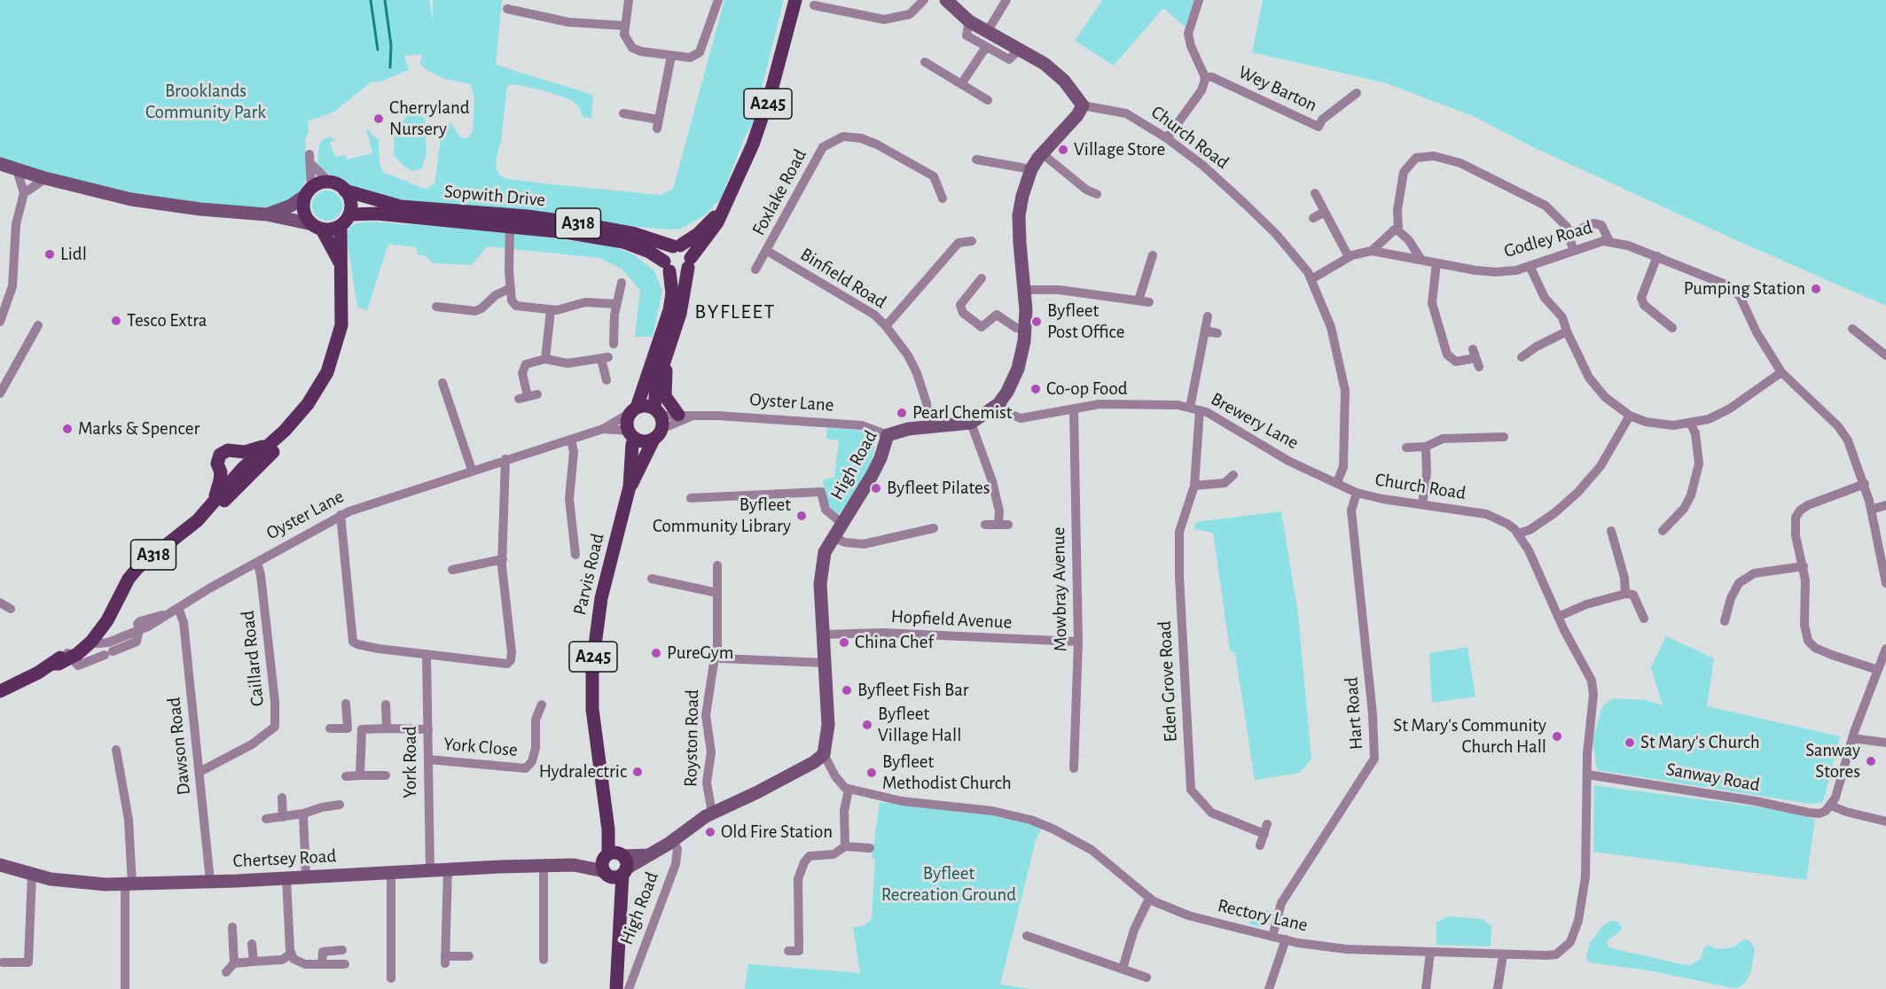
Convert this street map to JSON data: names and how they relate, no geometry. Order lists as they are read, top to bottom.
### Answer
{
  "streets": {
    "main road": [
      "A245",
      "Sopwith Drive",
      "A318",
      "Parvis Road"
    ],
    "street": [
      "Wey Barton",
      "Church Road",
      "Foxlake Road",
      "Godley Road",
      "Binfield Road",
      "Oyster Lane",
      "Brewery Lane",
      "High Road",
      "Mowbray Avenue",
      "Hopfield Avenue",
      "Caillard Road",
      "Eden Grove Road",
      "Hart Road",
      "Royston Road",
      "Dawson Road",
      "York Close",
      "York Road",
      "Sanway Road",
      "Chertsey Road",
      "Rectory Lane"
    ]
  },
  "crossings": [
    ["A245", "Sopwith Drive"],
    ["A245", "Oyster Lane"],
    ["A245", "Parvis Road"],
    ["Church Road", "Godley Road"],
    ["Church Road", "Brewery Lane"],
    ["Church Road", "High Road"],
    ["Church Road", "Hart Road"],
    ["Church Road", "Sanway Road"],
    ["Church Road", "Rectory Lane"],
    ["Foxlake Road", "Binfield Road"],
    ["Sopwith Drive", "A318"],
    ["Sopwith Drive", "Parvis Road"],
    ["A318", "Oyster Lane"],
    ["Binfield Road", "High Road"],
    ["Oyster Lane", "High Road"],
    ["Oyster Lane", "Parvis Road"],
    ["Oyster Lane", "Caillard Road"],
    ["Oyster Lane", "Dawson Road"],
    ["Brewery Lane", "High Road"],
    ["Brewery Lane", "Mowbray Avenue"],
    ["Brewery Lane", "Eden Grove Road"],
    ["High Road", "Parvis Road"],
    ["High Road", "Hopfield Avenue"],
    ["High Road", "Royston Road"],
    ["High Road", "Chertsey Road"],
    ["Parvis Road", "Chertsey Road"],
    ["Mowbray Avenue", "Hopfield Avenue"],
    ["Caillard Road", "Dawson Road"],
    ["Hart Road", "Rectory Lane"],
    ["Dawson Road", "Chertsey Road"],
    ["York Close", "York Road"],
    ["York Road", "Chertsey Road"],
    ["Sanway Road", "Rectory Lane"]
  ],
  "districts": ["BYFLEET"],
  "parks": ["Brooklands Community Park", "Byfleet Recreation Ground"],
  "places": [
    "Cherryland Nursery",
    "Village Store",
    "Lidl",
    "Pumping Station",
    "Tesco Extra",
    "Byfleet Post Office",
    "Co-op Food",
    "Pearl Chemist",
    "Marks & Spencer",
    "Byfleet Pilates",
    "Byfleet Community Library",
    "China Chef",
    "PureGym",
    "Byfleet Fish Bar",
    "Byfleet Village Hall",
    "St Mary's Community Church Hall",
    "St Mary's Church",
    "Sanway Stores",
    "Hydralectric",
    "Byfleet Methodist Church",
    "Old Fire Station"
  ]
}
